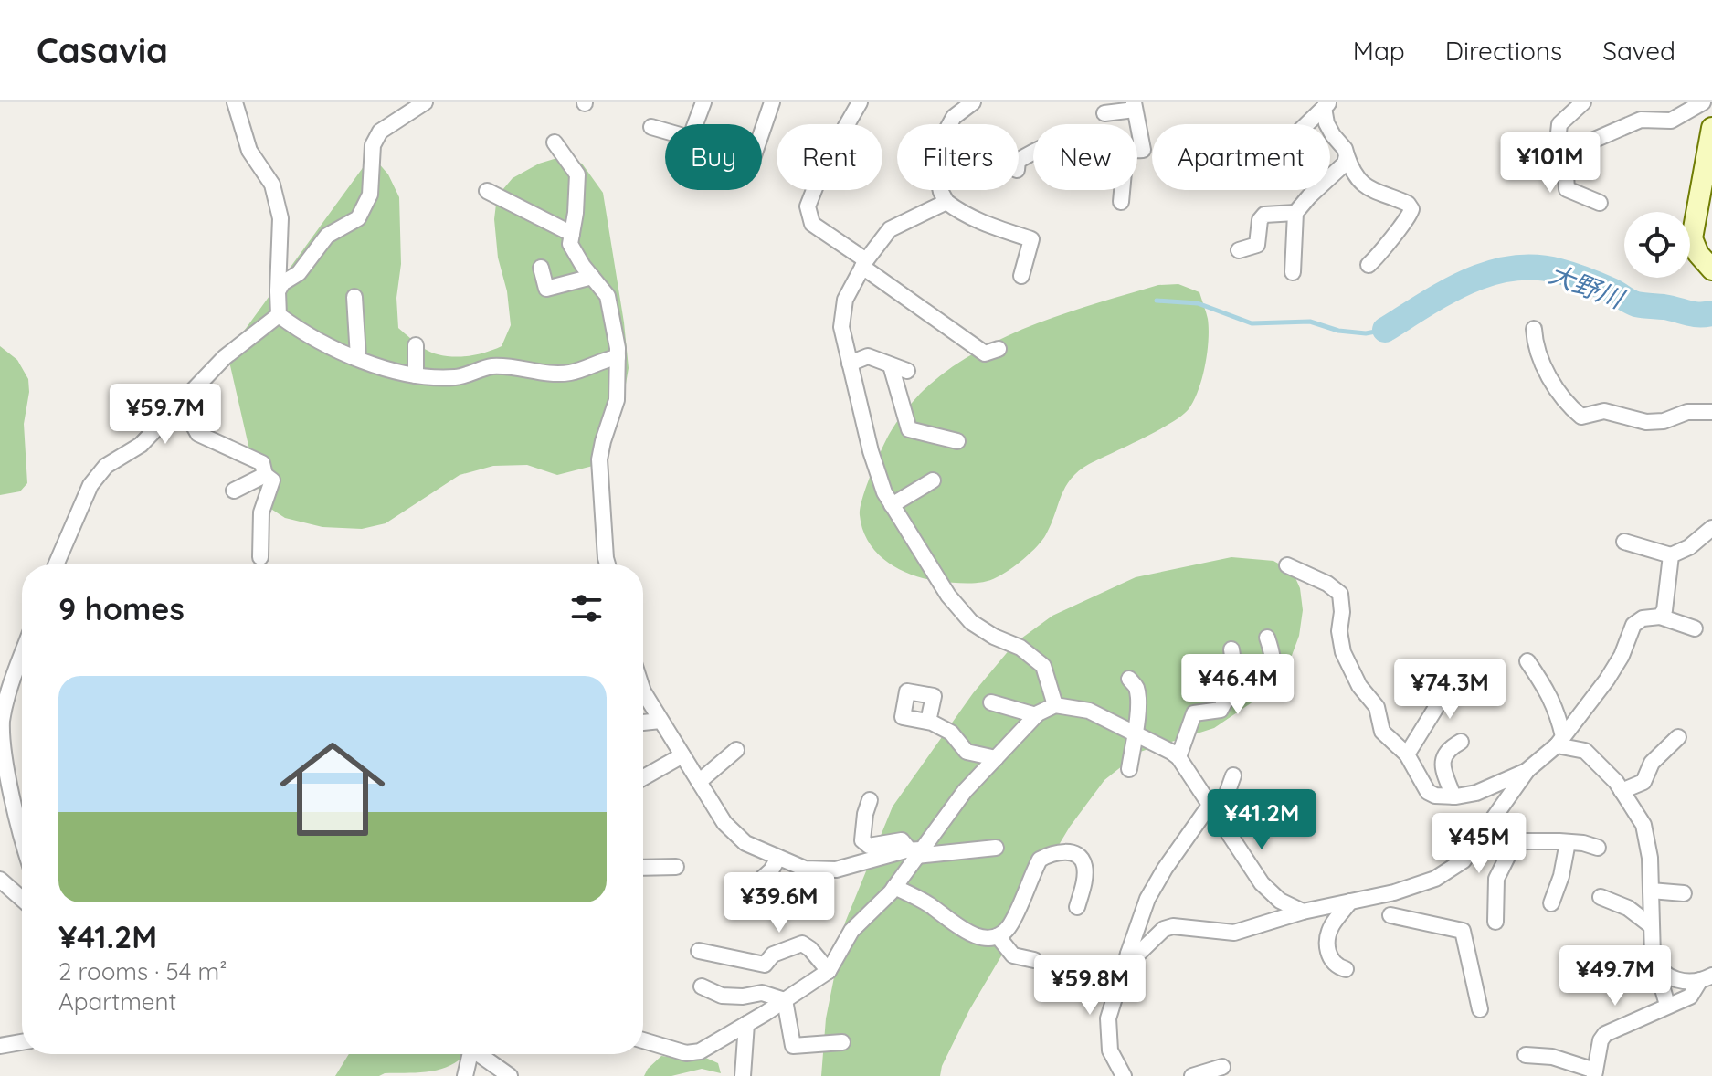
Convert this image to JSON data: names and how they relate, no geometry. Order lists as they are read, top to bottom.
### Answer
{
  "water": ["大野川"],
  "page": {
    "header": "Casavia",
    "nav": ["Map", "Directions", "Saved"],
    "chip": [
      "Buy",
      "Rent",
      "Filters",
      "New",
      "Apartment"
    ],
    "price": [
      "¥101M",
      "¥59.7M",
      "¥46.4M",
      "¥74.3M",
      "¥41.2M",
      "¥45M",
      "¥39.6M",
      "¥49.7M",
      "¥59.8M"
    ],
    "heading": "9 homes",
    "list": [
      {
        "name": "¥41.2M",
        "note": "2 rooms · 54 m² · Apartment"
      }
    ]
  }
}
